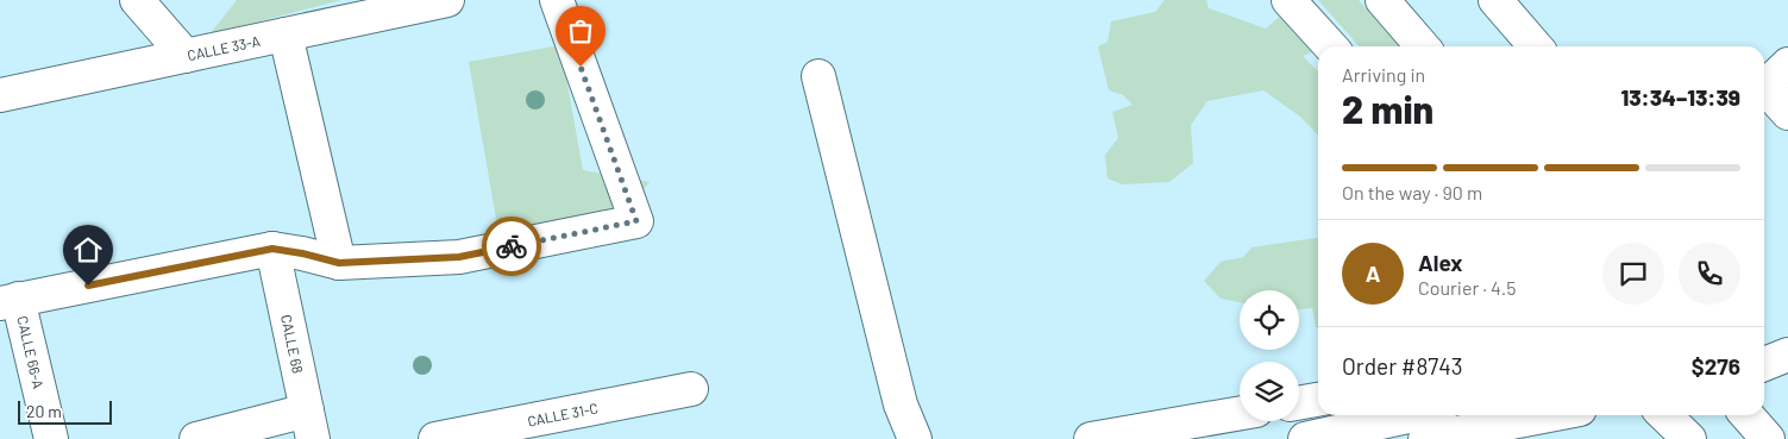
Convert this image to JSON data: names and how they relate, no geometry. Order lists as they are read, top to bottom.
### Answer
{
  "streets": {
    "street": [
      "CALLE 33-A",
      "CALLE 68",
      "CALLE 66-A",
      "CALLE 31-C"
    ]
  },
  "scale_bar": "20 m",
  "page": {
    "heading": ["2 min", "Arriving in", "13:34–13:39"],
    "panel": [
      "Alex",
      "Courier · 4.5",
      "Order #8743",
      "$276"
    ],
    "bar": "On the way · 90 m",
    "round": "A",
    "scale": "20 m"
  }
}
